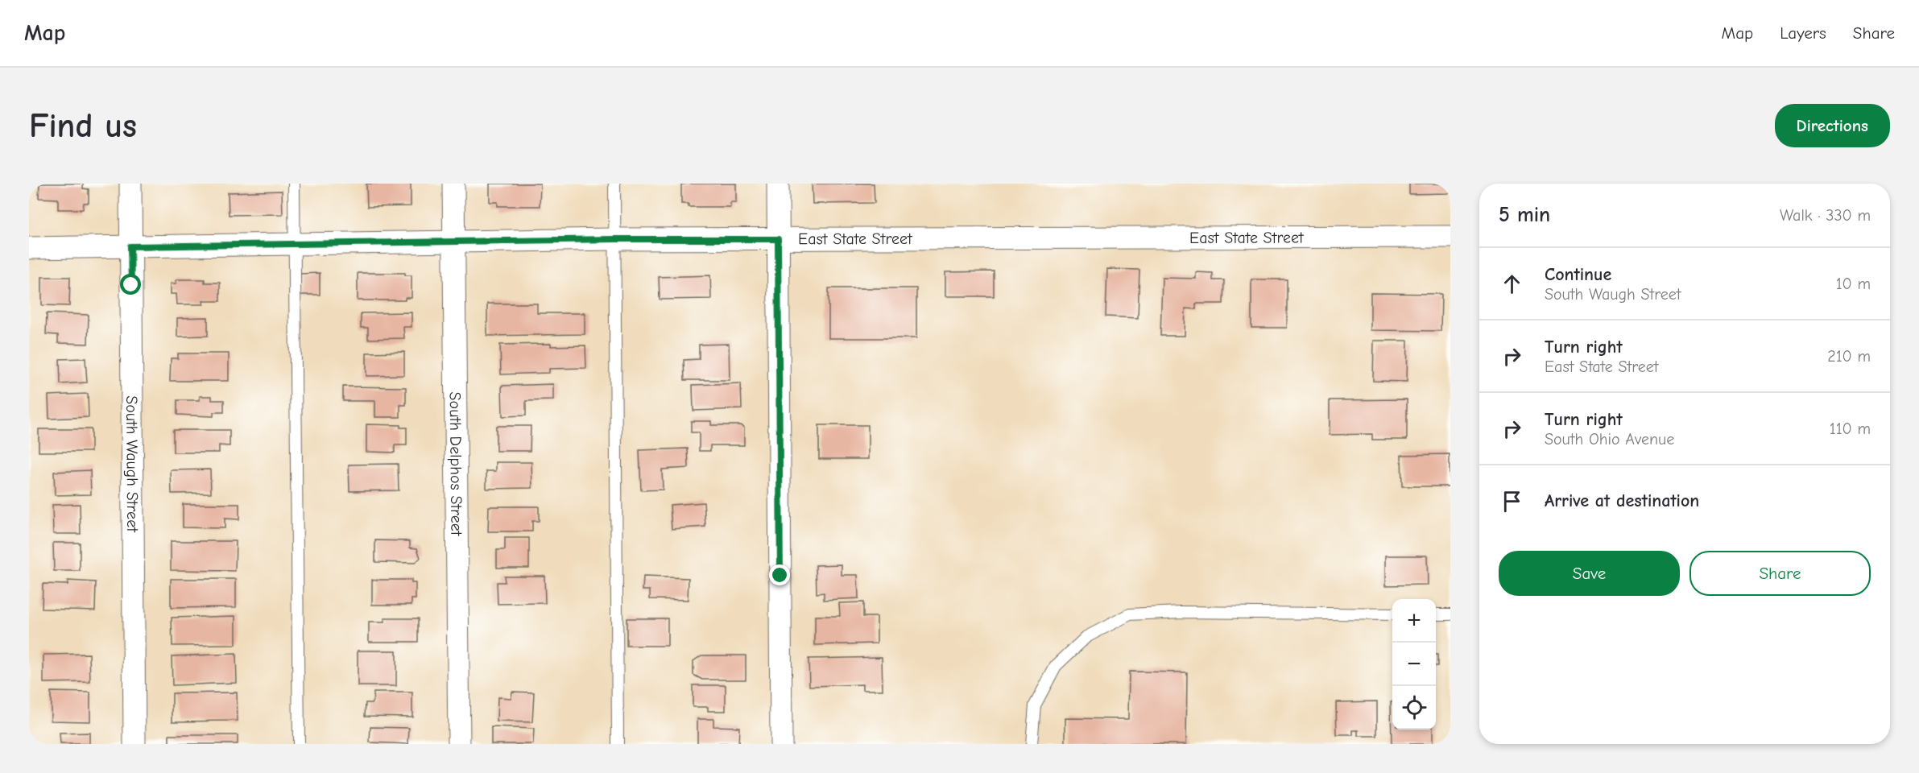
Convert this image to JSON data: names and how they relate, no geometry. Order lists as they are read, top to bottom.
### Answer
{
  "streets": {
    "street": ["East State Street", "South Waugh Street", "South Delphos Street"]
  },
  "crossings": [
    ["East State Street", "South Waugh Street"],
    ["East State Street", "South Delphos Street"]
  ],
  "page": {
    "header": "Map",
    "nav": ["Map", "Layers", "Share"],
    "buttons": [
      "Directions",
      ["Save", "Share"]
    ],
    "title": "Find us",
    "heading": ["5 min", "Walk · 330 m"],
    "list": [
      ["Continue", "South Waugh Street", "10 m"],
      ["Turn right", "East State Street", "210 m"],
      ["Turn right", "South Ohio Avenue", "110 m"],
      "Arrive at destination"
    ],
    "map_buttons": ["+", "−"]
  }
}
